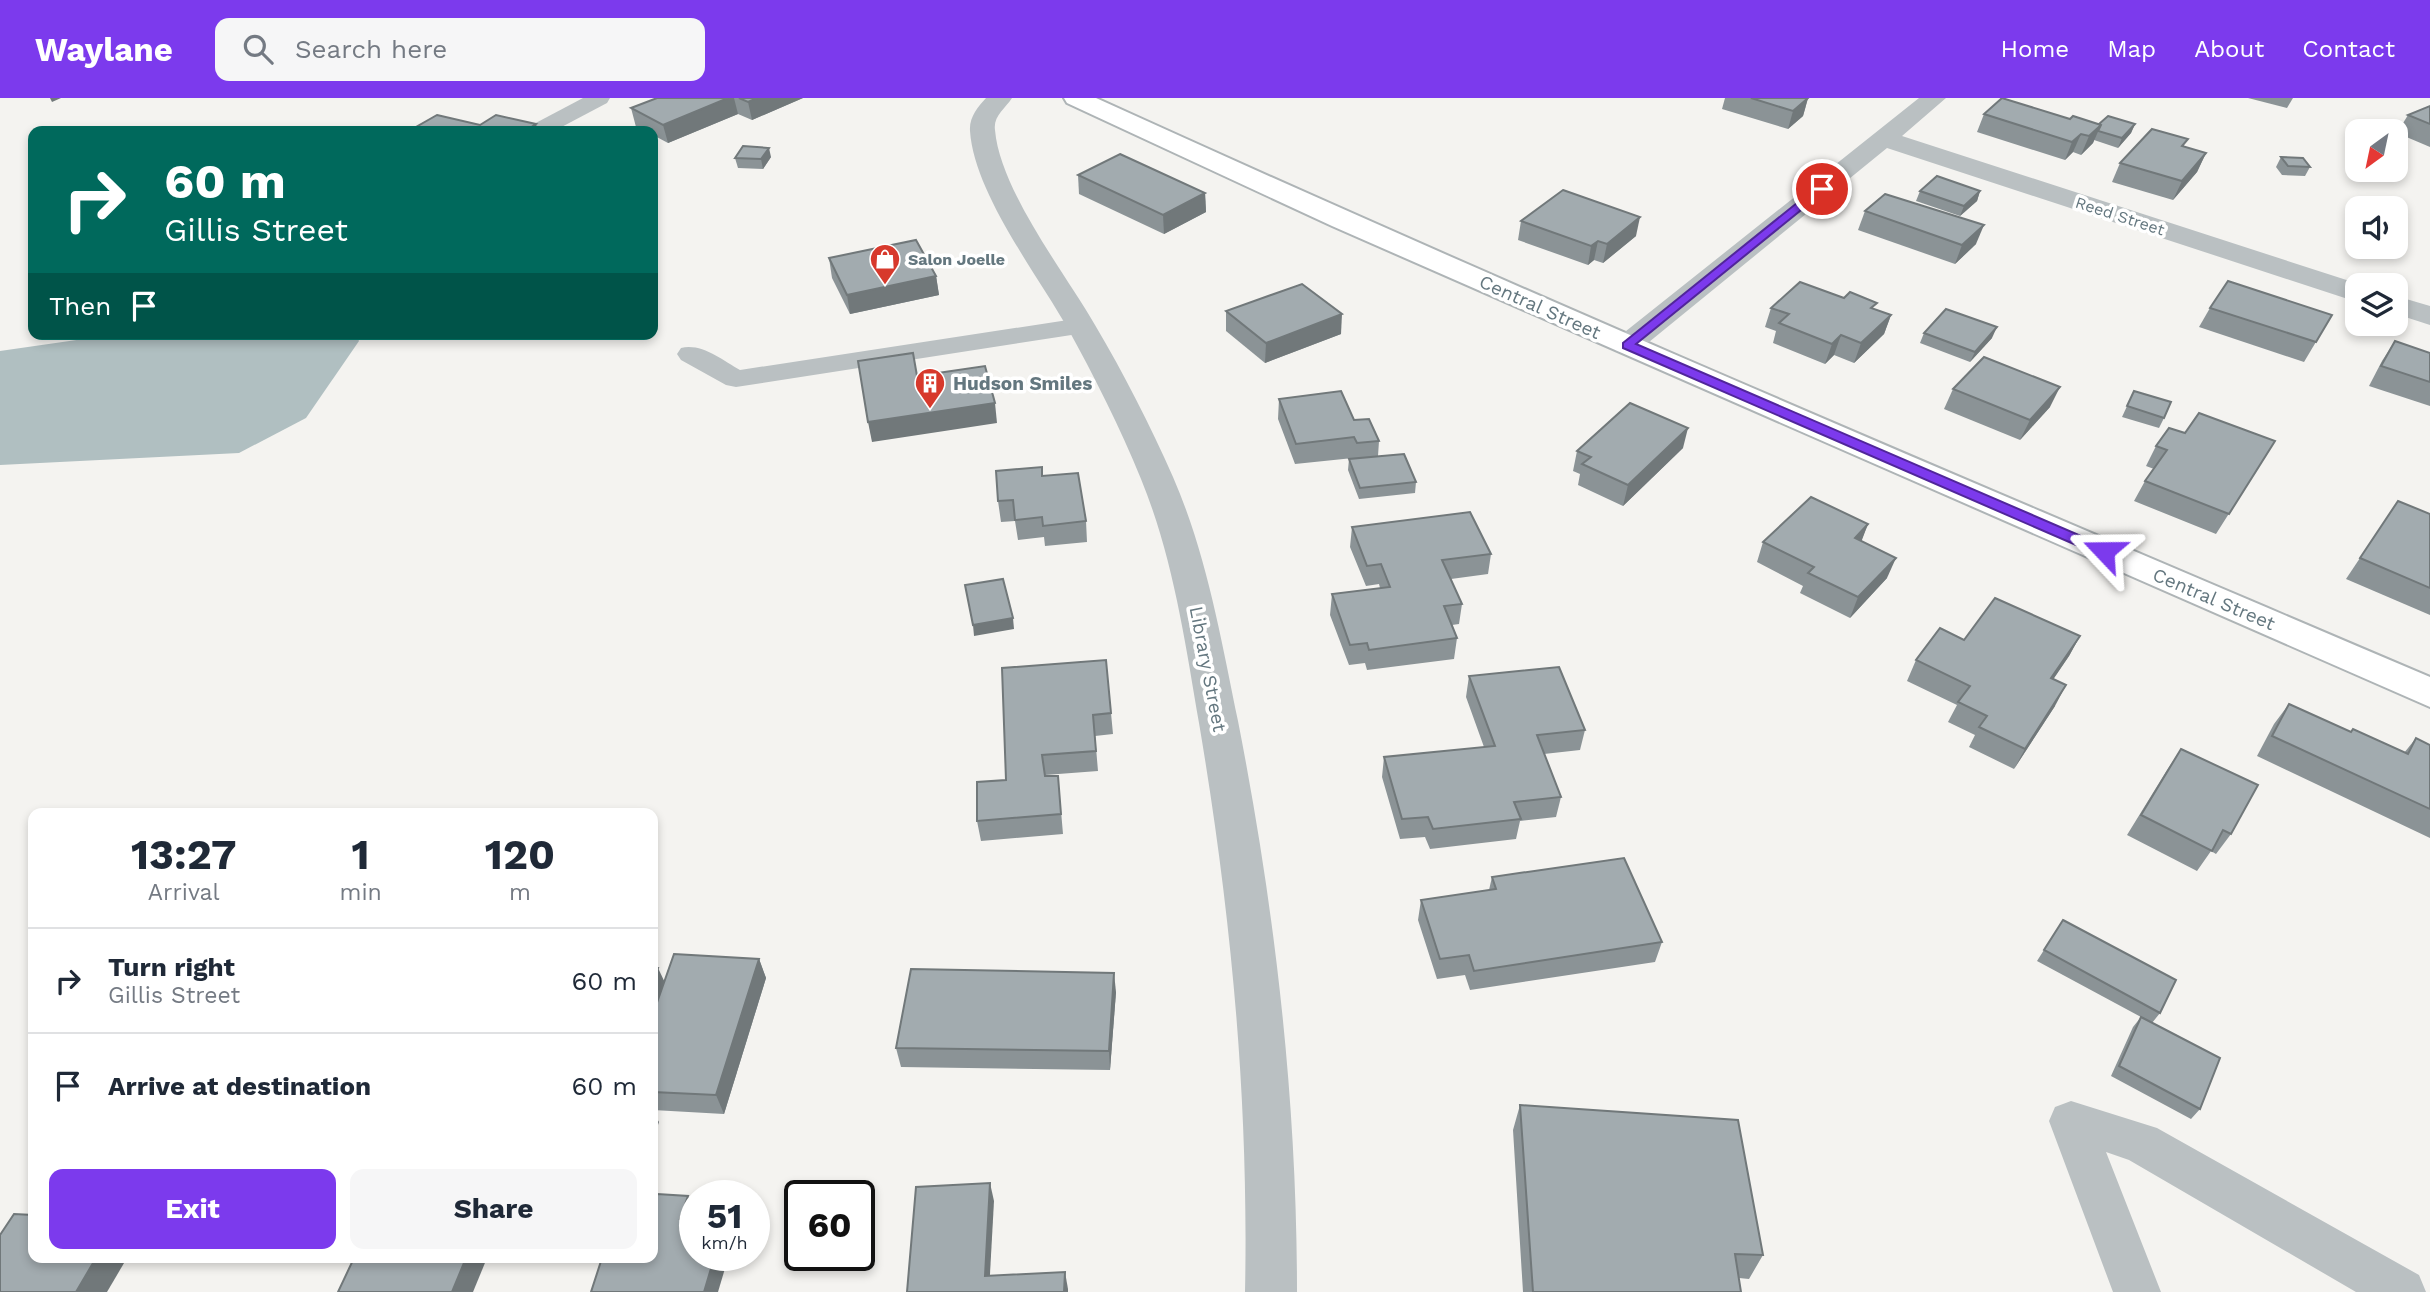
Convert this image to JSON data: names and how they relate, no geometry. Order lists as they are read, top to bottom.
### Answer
{
  "streets": {
    "main road": ["Central Street"],
    "street": ["Reed Street", "Library Street"]
  },
  "places": {
    "shop": ["Salon Joelle"],
    "building": ["Hudson Smiles"]
  },
  "north": "bottom left",
  "page": {
    "header": "Waylane",
    "search": "Search here",
    "nav": [
      "Home",
      "Map",
      "About",
      "Contact"
    ],
    "turn": ["60 m", "Gillis Street"],
    "then": "Then",
    "eta": [
      "13:27",
      "Arrival",
      "1",
      "min",
      "120",
      "m"
    ],
    "list": [
      {
        "name": "Turn right",
        "note": "Gillis Street",
        "value": "60 m"
      },
      {
        "name": "Arrive at destination",
        "value": "60 m"
      }
    ],
    "buttons": ["Exit", "Share"],
    "speed": "51 km/h",
    "limit": "60"
  }
}
